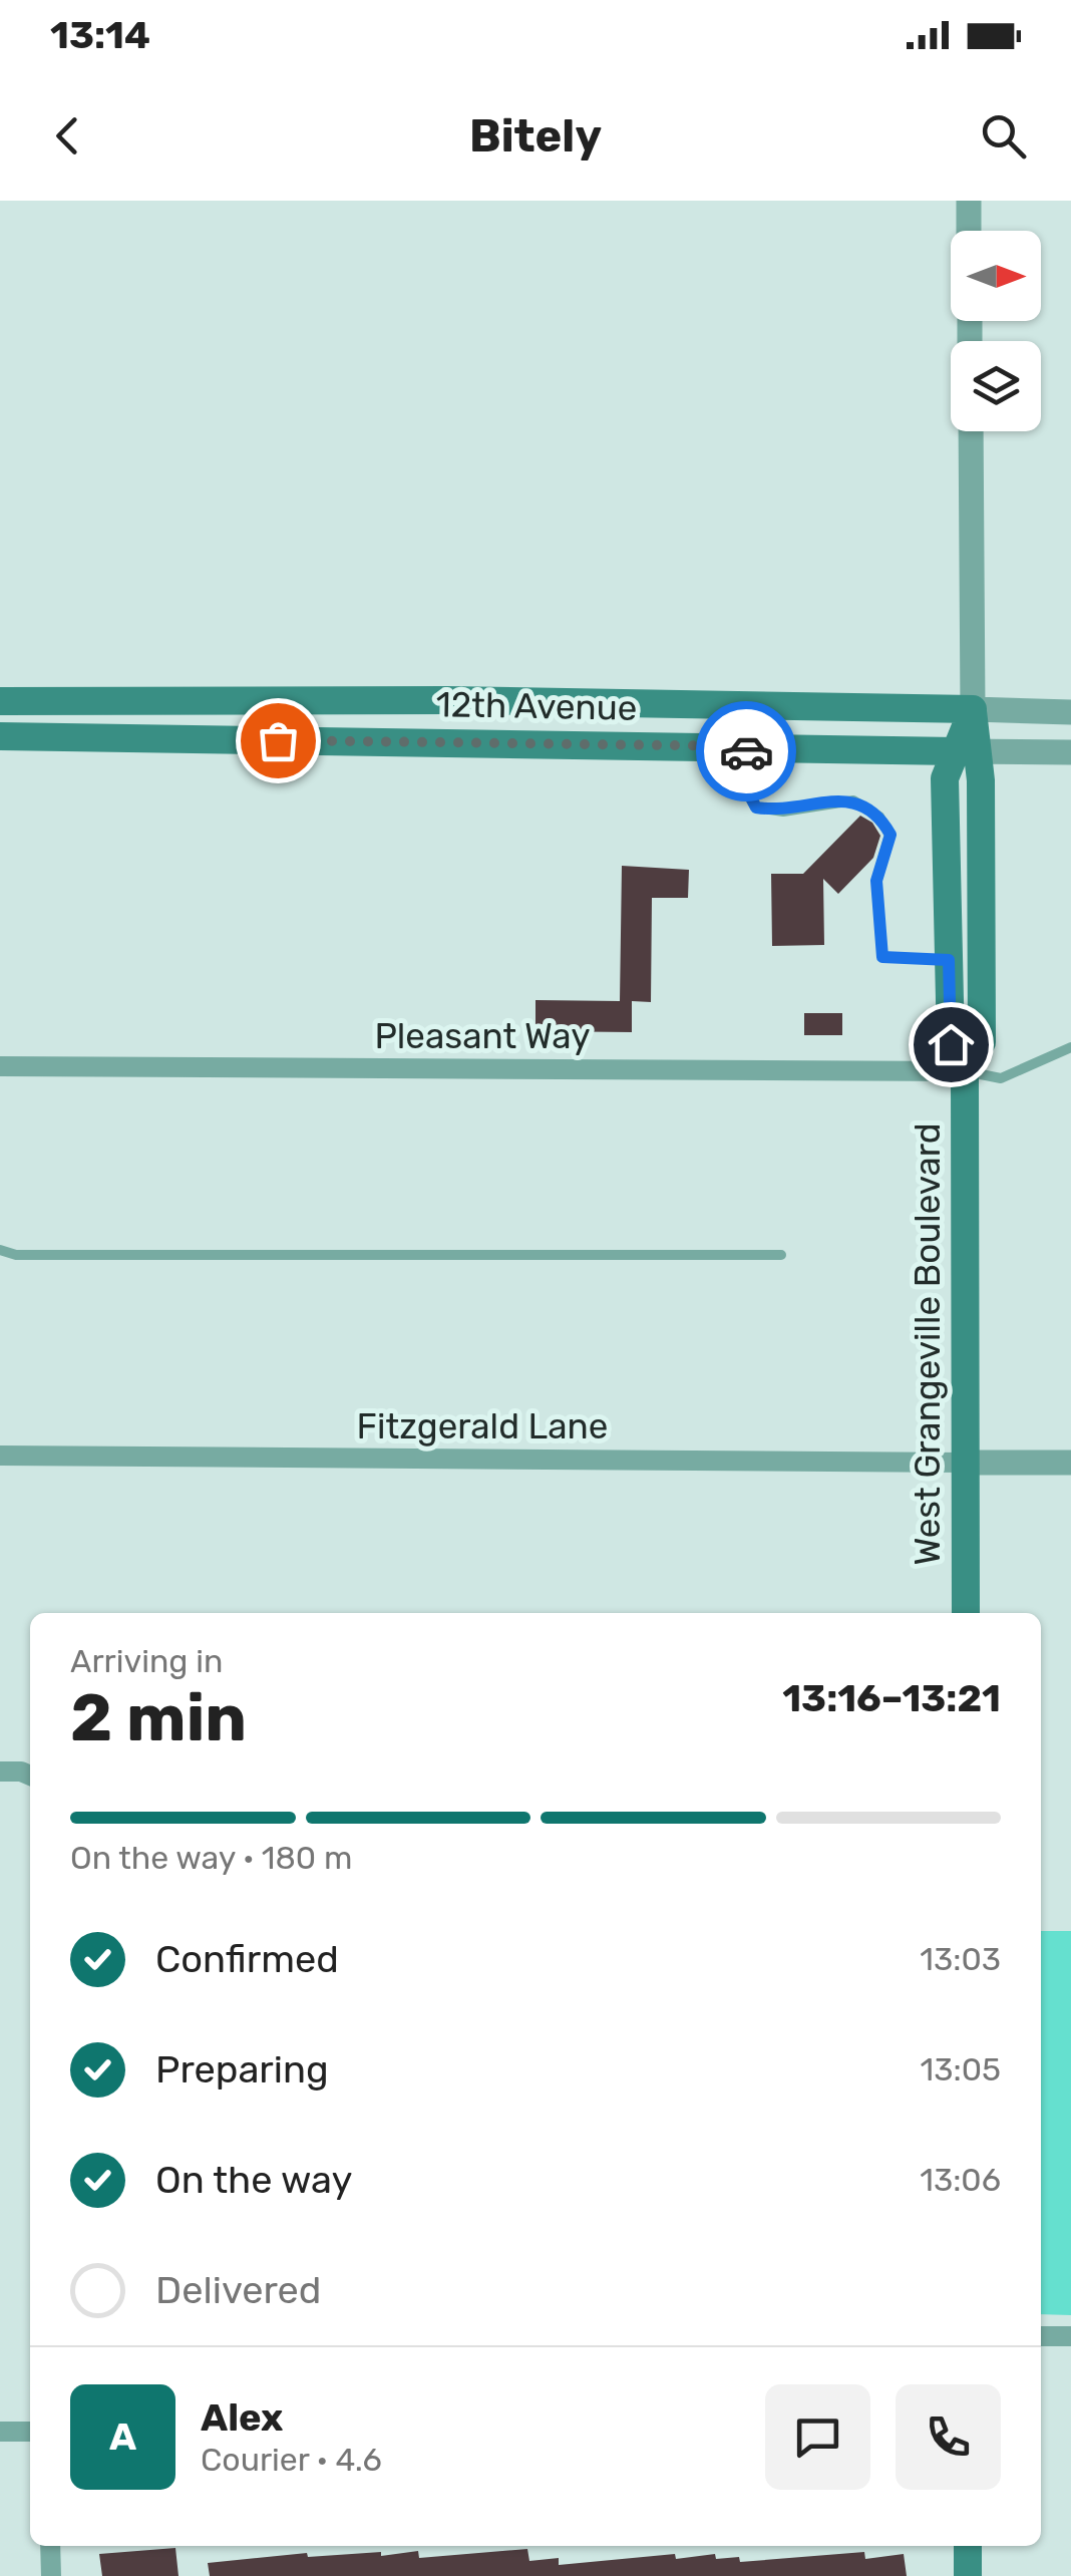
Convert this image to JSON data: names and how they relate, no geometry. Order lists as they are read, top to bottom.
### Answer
{
  "streets": {
    "main road": ["12th Avenue", "West Grangeville Boulevard"],
    "street": ["Pleasant Way", "Fitzgerald Lane"]
  },
  "crossings": [
    ["12th Avenue", "West Grangeville Boulevard"],
    ["Pleasant Way", "West Grangeville Boulevard"],
    ["West Grangeville Boulevard", "Fitzgerald Lane"]
  ],
  "north": "right",
  "page": {
    "status": "13:14",
    "header": "Bitely",
    "heading": ["2 min", "Arriving in", "13:16–13:21"],
    "panel": ["Alex", "Courier · 4.6"],
    "bar": "On the way · 180 m",
    "list": [
      ["Confirmed", "13:03"],
      ["Preparing", "13:05"],
      ["On the way", "13:06"],
      "Delivered"
    ],
    "round": "A"
  }
}
